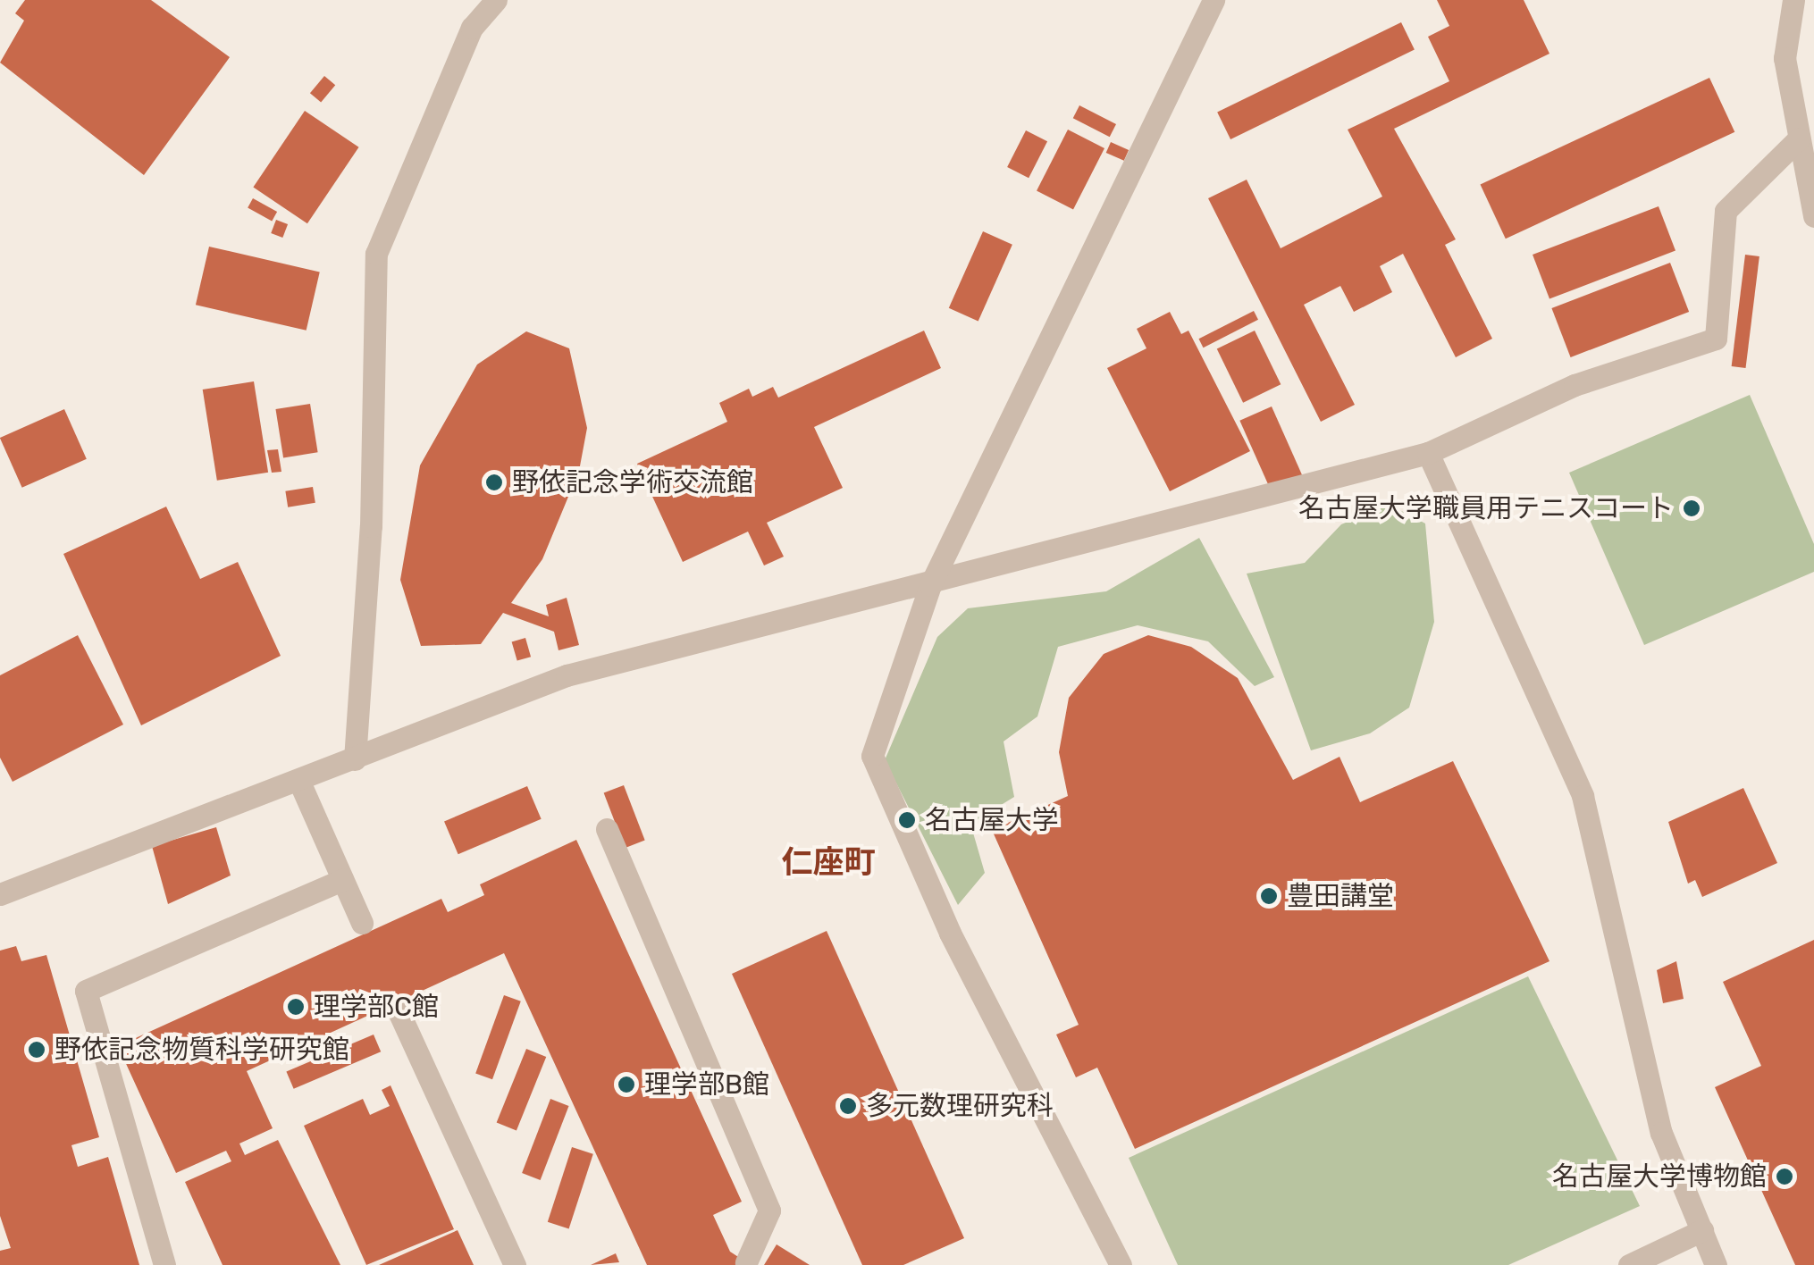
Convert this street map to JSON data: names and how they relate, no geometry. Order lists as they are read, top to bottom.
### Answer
{
  "districts": ["仁座町"],
  "places": [
    "野依記念学術交流館",
    "名古屋大学職員用テニスコート",
    "名古屋大学",
    "豊田講堂",
    "理学部C館",
    "野依記念物質科学研究館",
    "理学部B館",
    "多元数理研究科",
    "名古屋大学博物館"
  ]
}
